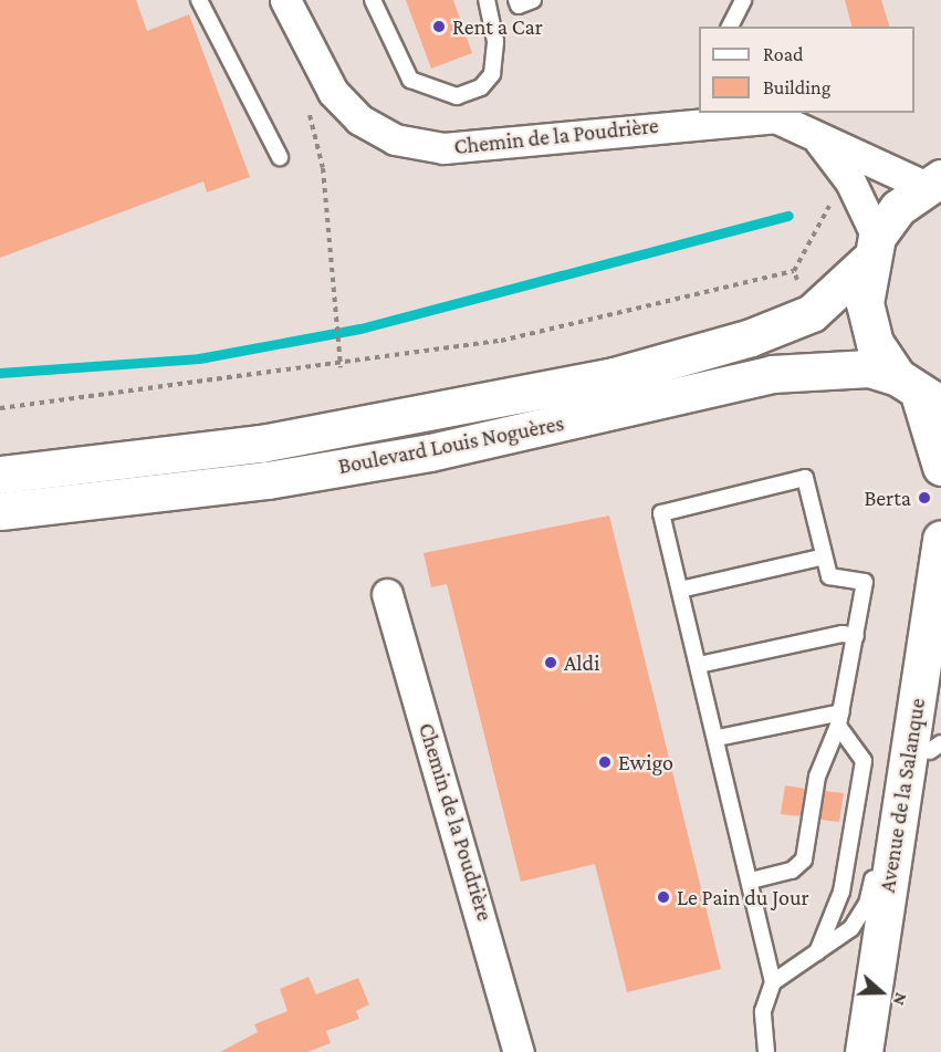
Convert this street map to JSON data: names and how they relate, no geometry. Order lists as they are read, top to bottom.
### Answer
{
  "streets": {
    "main road": ["Boulevard Louis Noguères", "Avenue de la Salanque"],
    "street": ["Chemin de la Poudrière"]
  },
  "crossings": [
    ["Chemin de la Poudrière", "Boulevard Louis Noguères"]
  ],
  "places": [
    "Rent a Car",
    "Berta",
    "Aldi",
    "Ewigo",
    "Le Pain du Jour"
  ],
  "legend": ["Road", "Building"],
  "north": "right"
}
